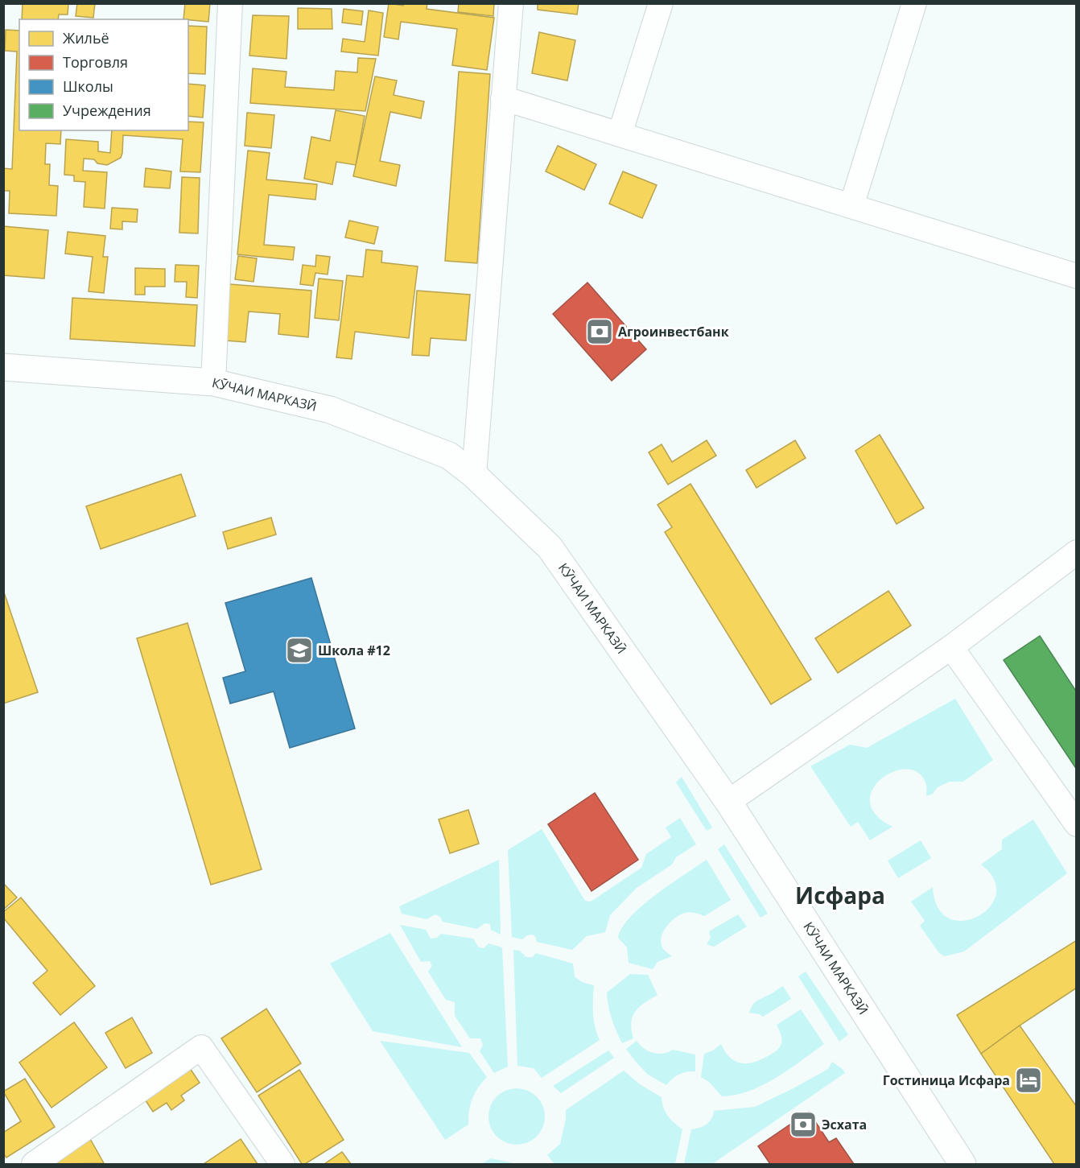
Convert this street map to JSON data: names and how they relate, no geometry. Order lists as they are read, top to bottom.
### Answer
{
  "streets": {
    "main road": ["КӮЧАИ МАРКАЗӢ"]
  },
  "districts": ["Исфара"],
  "places": {
    "bank": ["Агроинвестбанк", "Эсхата"],
    "school or university": ["Школа #12"],
    "hotel": ["Гостиница Исфара"]
  },
  "legend": [
    "Жильё",
    "Торговля",
    "Школы",
    "Учреждения"
  ]
}
